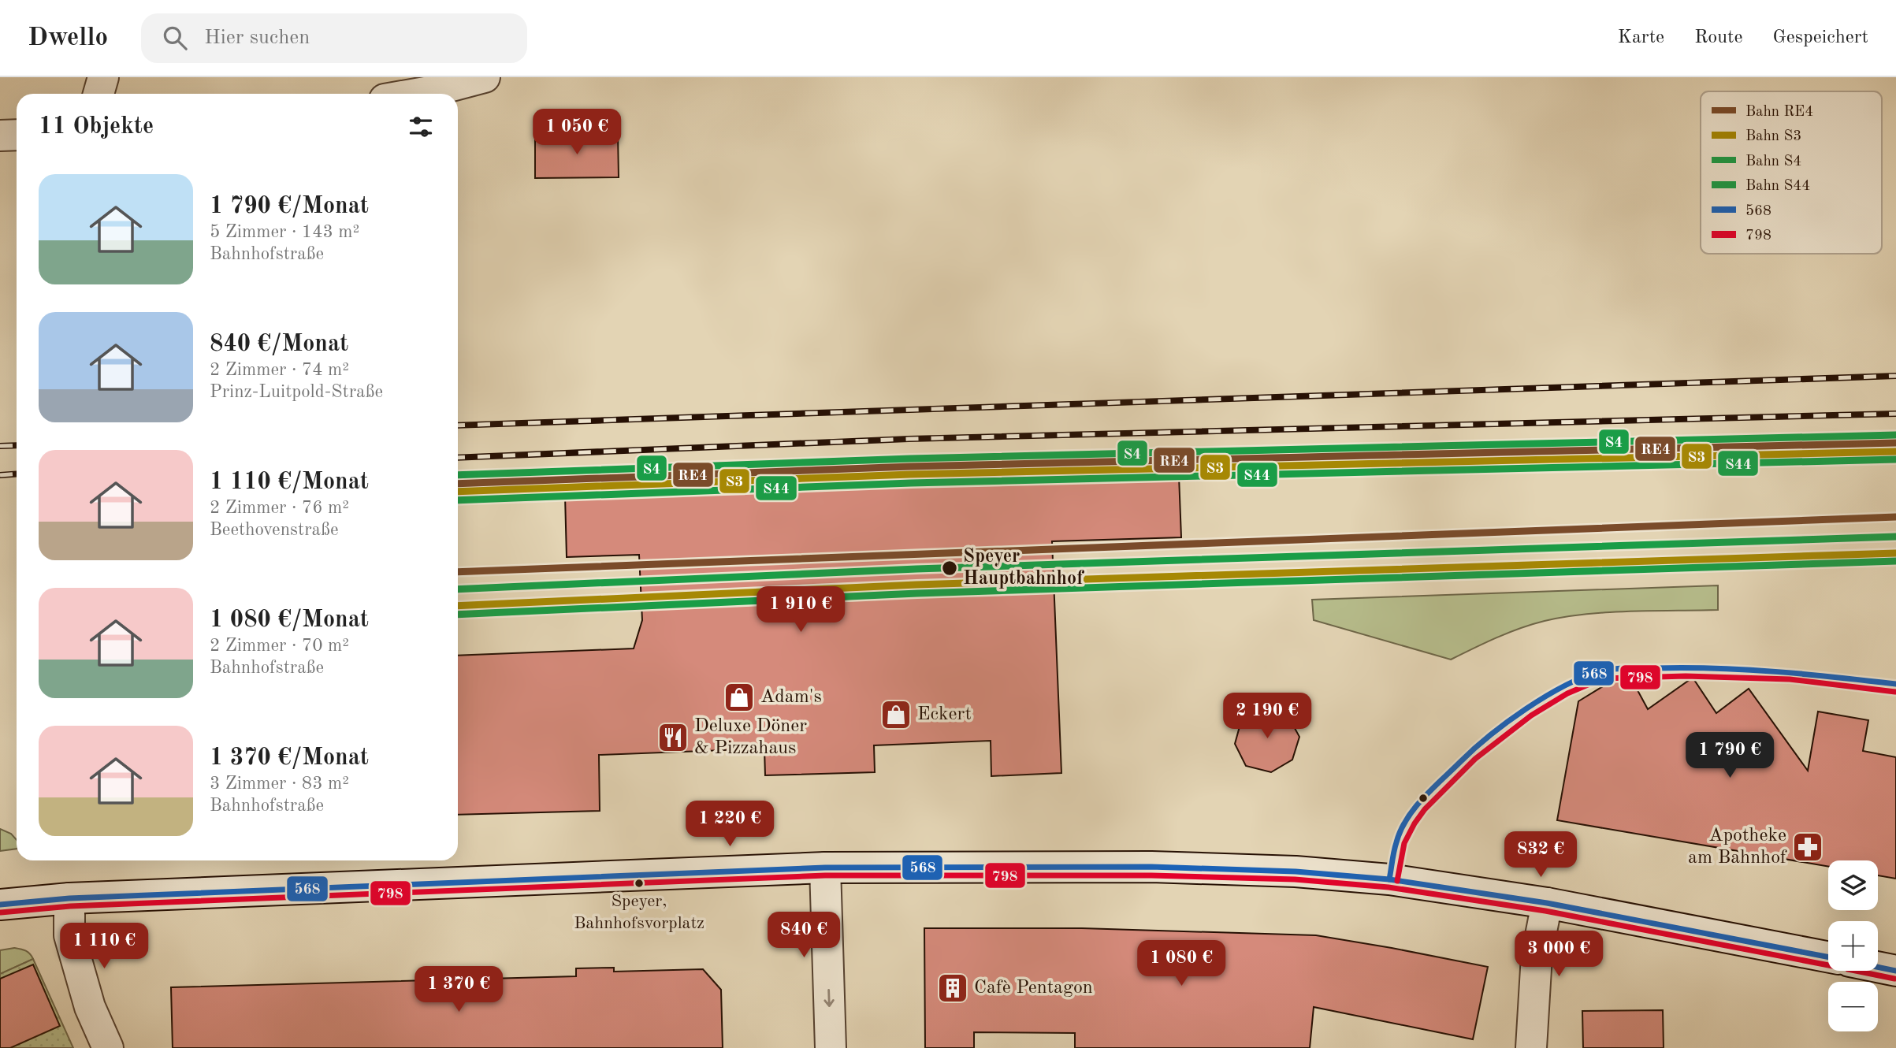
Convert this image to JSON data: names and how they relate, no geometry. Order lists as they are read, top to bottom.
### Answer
{
  "places": {
    "other": ["Speyer Hauptbahnhof", "Speyer, Bahnhofsvorplatz"],
    "shop": ["Adam's", "Eckert"],
    "restaurant": ["Deluxe Döner & Pizzahaus"],
    "pharmacy": ["Apotheke am Bahnhof"],
    "building": ["Cafè Pentagon"]
  },
  "lines": [
    "rail line S4",
    "rail line RE4",
    "rail line S3",
    "rail line S44",
    "transit line 568",
    "transit line 798"
  ],
  "legend": [
    "Bahn RE4",
    "Bahn S3",
    "Bahn S4",
    "Bahn S44",
    "568",
    "798"
  ],
  "page": {
    "header": "Dwello",
    "search": "Hier suchen",
    "nav": ["Karte", "Route", "Gespeichert"],
    "heading": "11 Objekte",
    "price": [
      "1 050 €",
      "1 910 €",
      "2 190 €",
      "1 790 €",
      "1 220 €",
      "832 €",
      "840 €",
      "1 110 €",
      "3 000 €",
      "1 080 €",
      "1 370 €"
    ],
    "list": [
      {
        "name": "1 790 €/Monat",
        "note": "5 Zimmer · 143 m² · Bahnhofstraße"
      },
      {
        "name": "840 €/Monat",
        "note": "2 Zimmer · 74 m² · Prinz-Luitpold-Straße"
      },
      {
        "name": "1 110 €/Monat",
        "note": "2 Zimmer · 76 m² · Beethovenstraße"
      },
      {
        "name": "1 080 €/Monat",
        "note": "2 Zimmer · 70 m² · Bahnhofstraße"
      },
      {
        "name": "1 370 €/Monat",
        "note": "3 Zimmer · 83 m² · Bahnhofstraße"
      }
    ],
    "map_buttons": ["+", "−"]
  }
}
